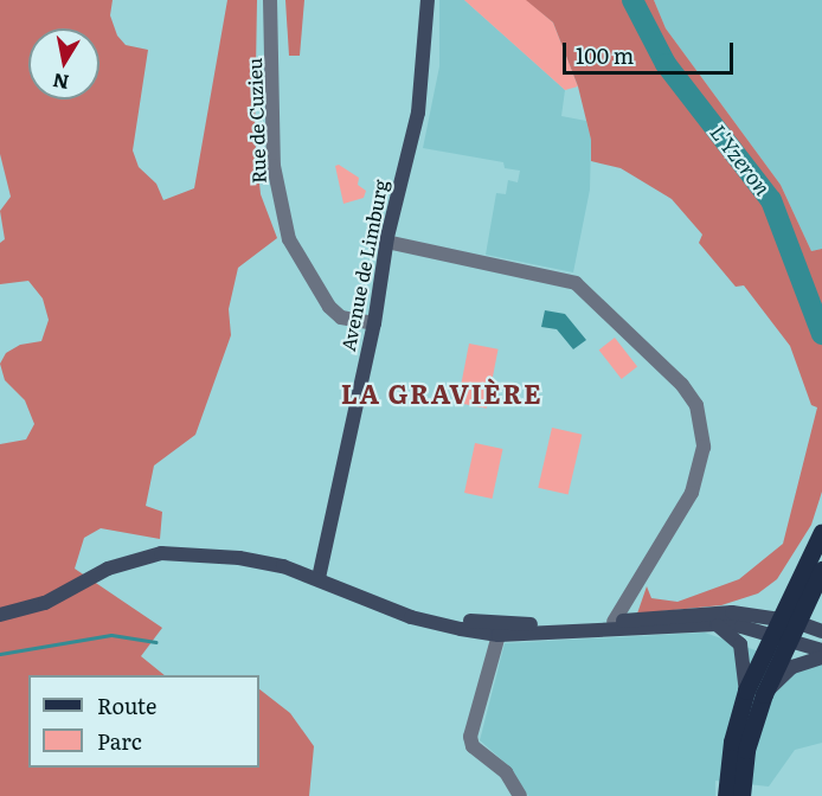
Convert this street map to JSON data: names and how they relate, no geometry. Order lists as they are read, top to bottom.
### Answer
{
  "streets": {
    "street": ["Rue de Cuzieu", "Avenue de Limburg"]
  },
  "crossings": [
    ["Rue de Cuzieu", "Avenue de Limburg"]
  ],
  "districts": ["LA GRAVIÈRE"],
  "water": ["L'Yzeron"],
  "legend": ["Route", "Parc"],
  "scale_bar": "100 m",
  "north": "bottom"
}
